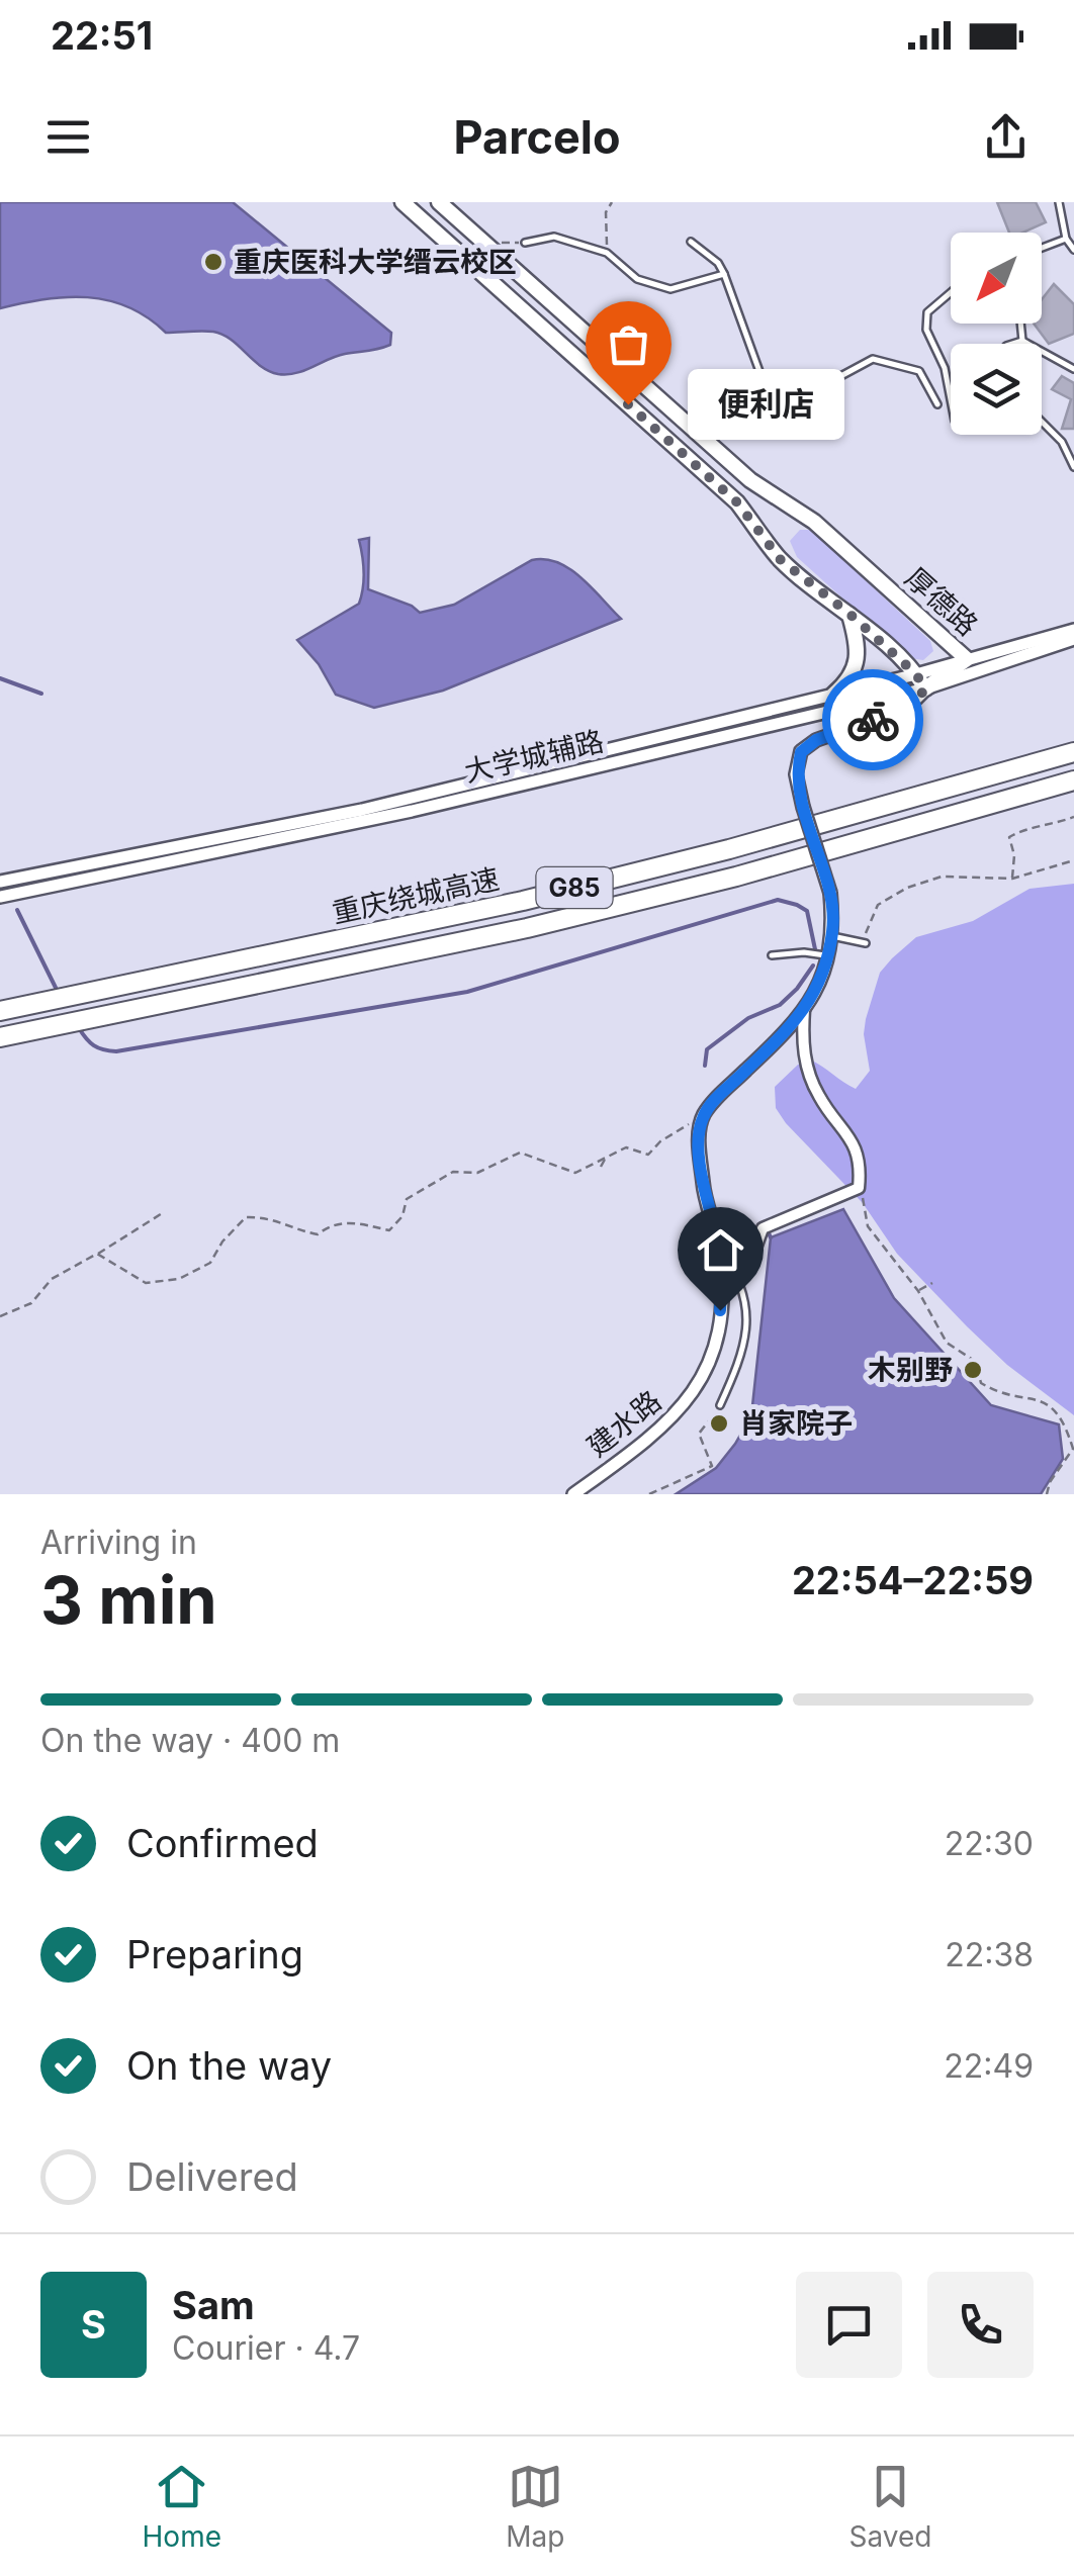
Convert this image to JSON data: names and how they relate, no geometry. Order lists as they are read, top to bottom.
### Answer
{
  "streets": {
    "highway": ["G85", "重庆绕城高速"],
    "main road": ["厚德路"],
    "street": ["大学城辅路", "建水路"]
  },
  "crossings": [
    ["厚德路", "大学城辅路"]
  ],
  "places": [
    "重庆医科大学缙云校区",
    "便利店",
    "木别野",
    "肖家院子"
  ],
  "north": "bottom left",
  "page": {
    "status": "22:51",
    "header": "Parcelo",
    "bubble": "便利店",
    "heading": ["3 min", "Arriving in", "22:54–22:59"],
    "panel": ["Sam", "Courier · 4.7"],
    "bar": "On the way · 400 m",
    "list": [
      ["Confirmed", "22:30"],
      ["Preparing", "22:38"],
      ["On the way", "22:49"],
      "Delivered"
    ],
    "round": "S",
    "tabs": ["Home", "Map", "Saved"]
  }
}
